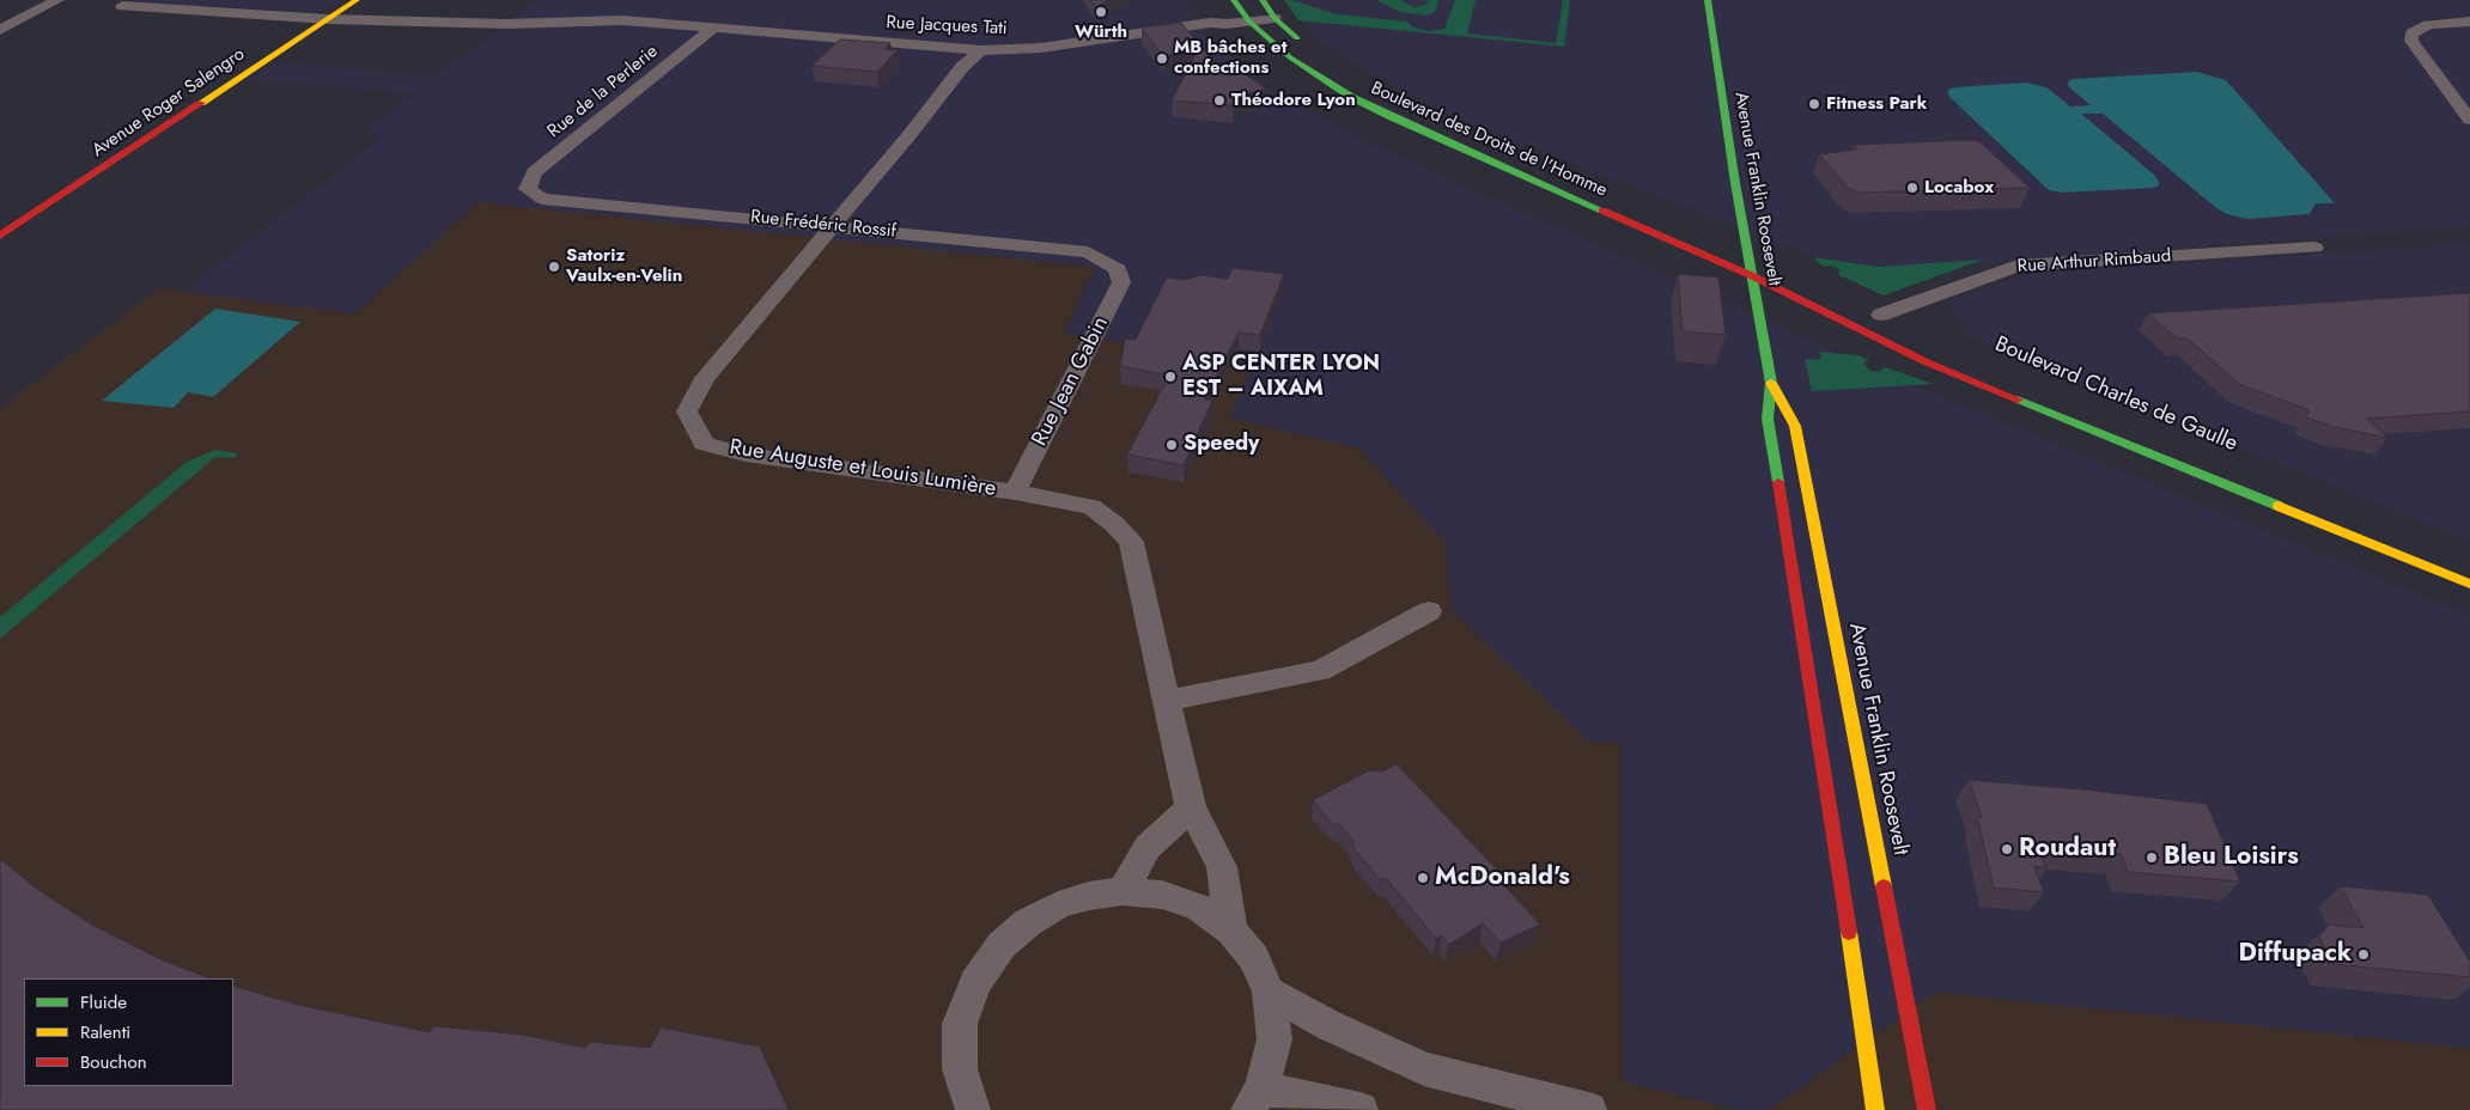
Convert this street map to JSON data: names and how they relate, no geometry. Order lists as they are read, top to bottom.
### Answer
{
  "streets": {
    "street": [
      "Rue Jacques Tati",
      "Rue de la Perlerie",
      "Avenue Roger Salengro",
      "Boulevard des Droits de l'Homme",
      "Avenue Franklin Roosevelt",
      "Rue Frédéric Rossif",
      "Rue Arthur Rimbaud",
      "Rue Jean Gabin",
      "Boulevard Charles de Gaulle",
      "Rue Auguste et Louis Lumière"
    ]
  },
  "crossings": [
    ["Rue Jacques Tati", "Rue de la Perlerie"],
    ["Rue Jacques Tati", "Avenue Roger Salengro"],
    ["Rue Jacques Tati", "Boulevard des Droits de l'Homme"],
    ["Rue Jacques Tati", "Rue Auguste et Louis Lumière"],
    ["Rue de la Perlerie", "Rue Frédéric Rossif"],
    ["Boulevard des Droits de l'Homme", "Avenue Franklin Roosevelt"],
    ["Boulevard des Droits de l'Homme", "Boulevard Charles de Gaulle"],
    ["Avenue Franklin Roosevelt", "Boulevard Charles de Gaulle"],
    ["Rue Frédéric Rossif", "Rue Jean Gabin"],
    ["Rue Frédéric Rossif", "Rue Auguste et Louis Lumière"],
    ["Rue Jean Gabin", "Rue Auguste et Louis Lumière"]
  ],
  "places": [
    "Würth",
    "MB bâches et confections",
    "Théodore Lyon",
    "Fitness Park",
    "Locabox",
    "Satoriz Vaulx-en-Velin",
    "ASP CENTER LYON EST – AIXAM",
    "Speedy",
    "Roudaut",
    "Bleu Loisirs",
    "McDonald's",
    "Diffupack"
  ],
  "legend": ["Fluide", "Ralenti", "Bouchon"]
}
